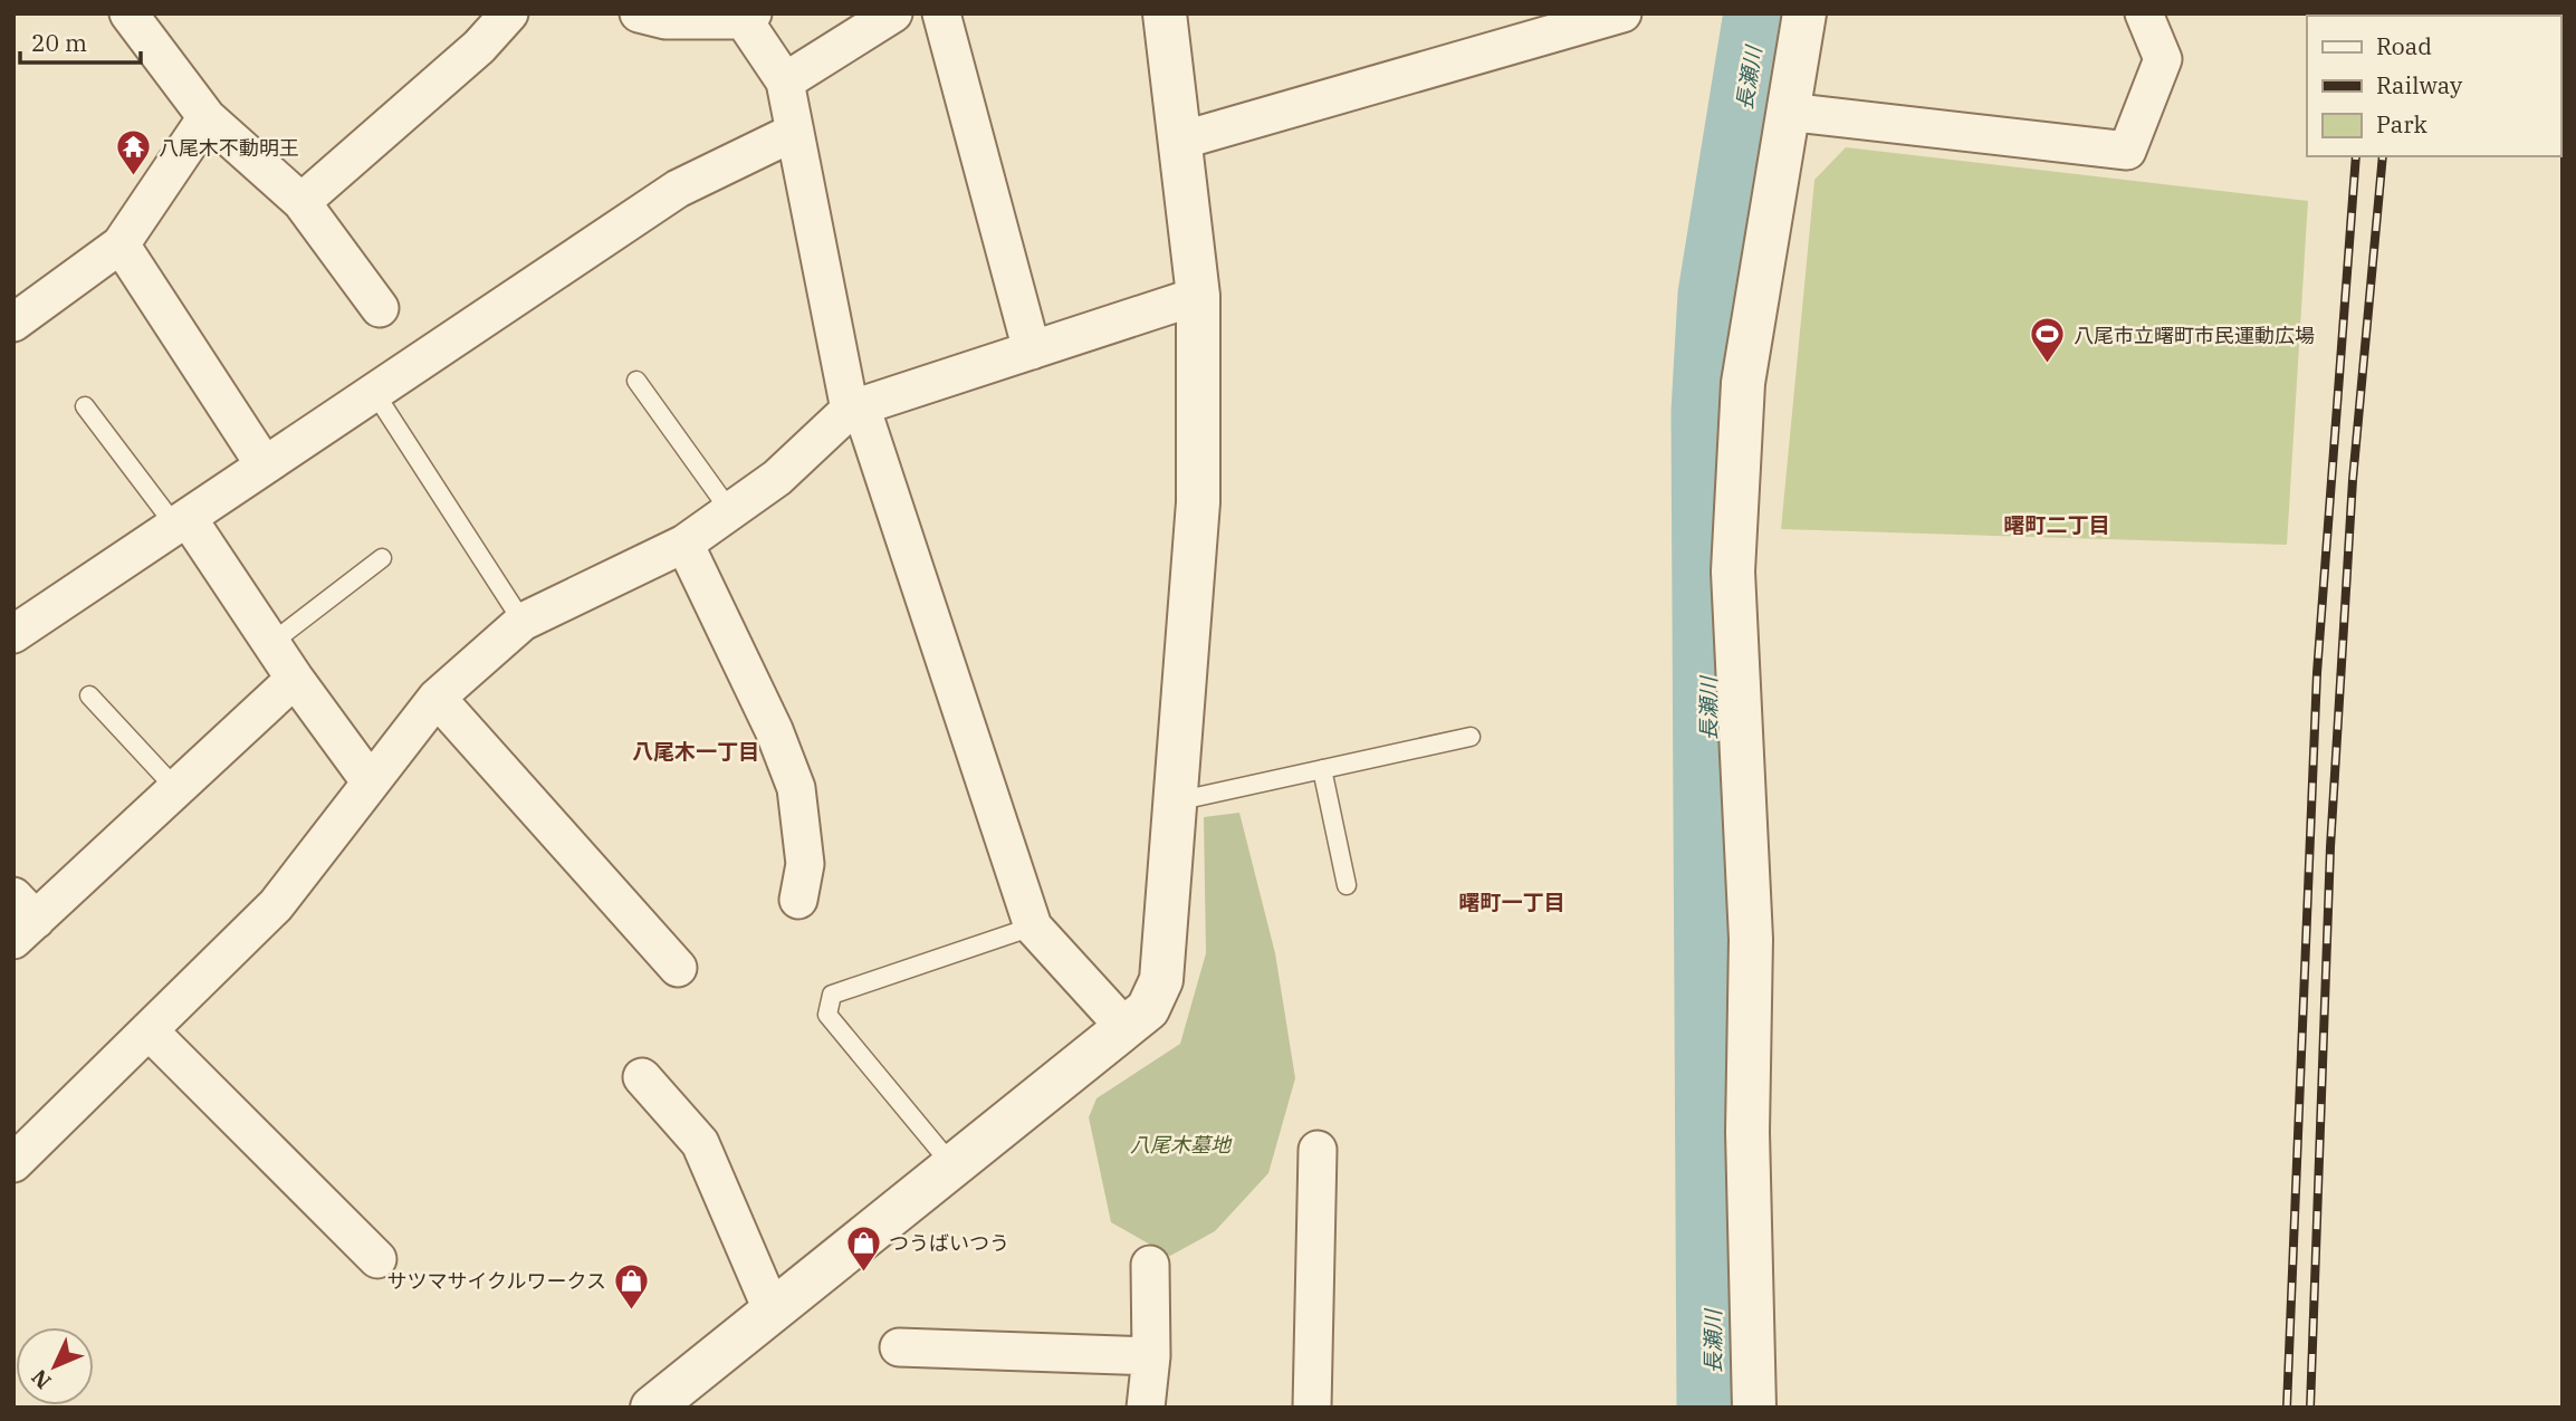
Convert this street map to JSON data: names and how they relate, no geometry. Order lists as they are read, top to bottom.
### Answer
{
  "districts": ["曙町二丁目", "八尾木一丁目", "曙町一丁目"],
  "water": ["長瀬川"],
  "parks": ["八尾木墓地"],
  "places": {
    "temple": ["八尾木不動明王"],
    "sports": ["八尾市立曙町市民運動広場"],
    "shop": ["つうばいつう", "サツマサイクルワークス"]
  },
  "legend": ["Road", "Railway", "Park"],
  "scale_bar": "20 m",
  "north": "bottom left"
}
